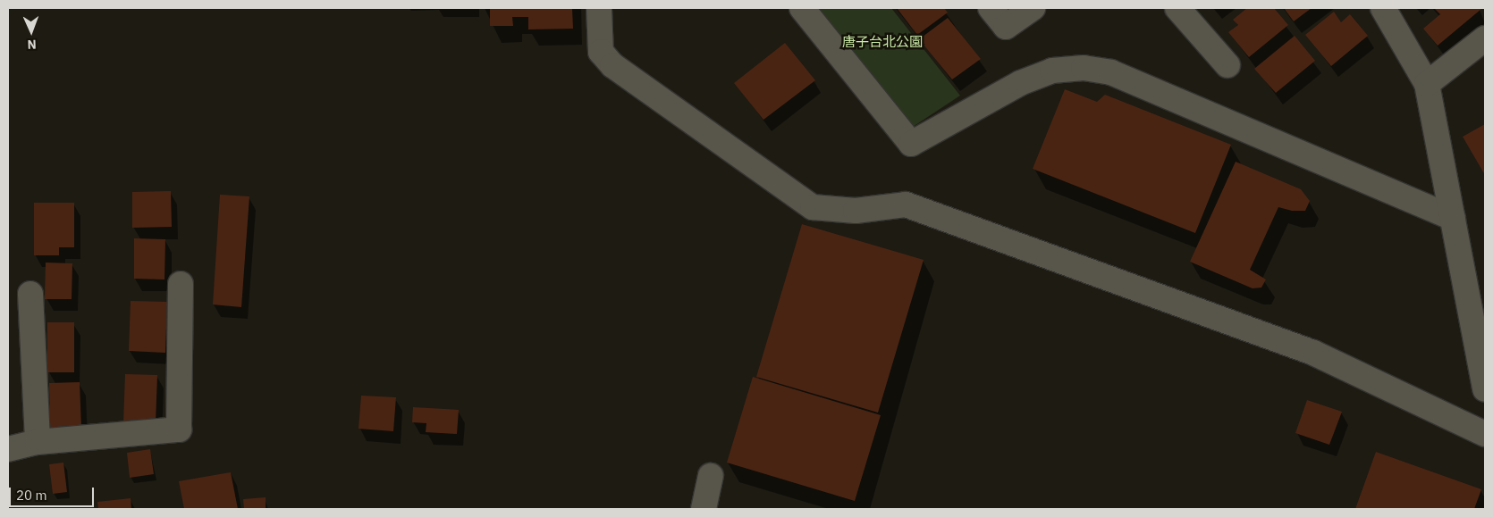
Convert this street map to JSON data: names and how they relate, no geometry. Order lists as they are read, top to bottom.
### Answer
{
  "parks": ["唐子台北公園"],
  "scale_bar": "20 m",
  "north": "bottom"
}
